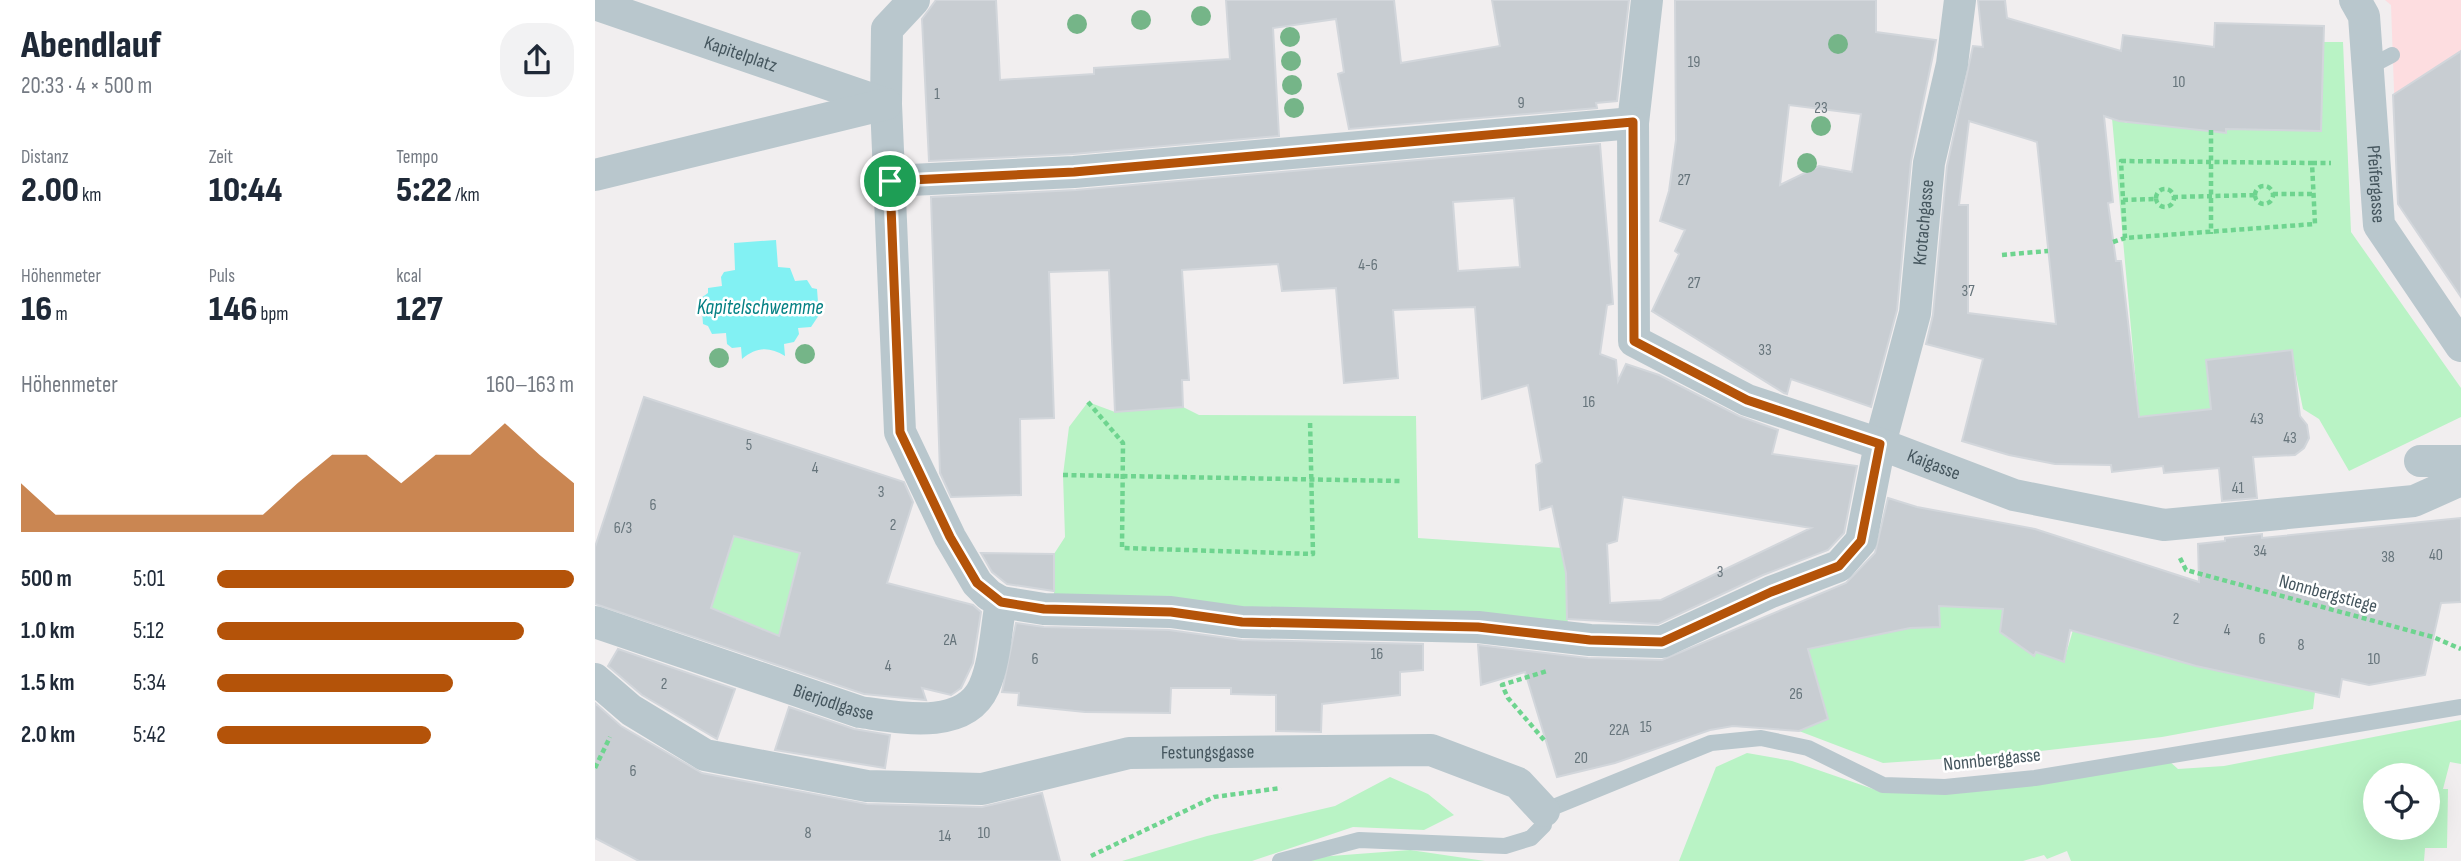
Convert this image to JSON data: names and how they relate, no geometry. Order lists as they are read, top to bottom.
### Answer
{
  "streets": {
    "street": [
      "Kapitelplatz",
      "Pfeifergasse",
      "Krotachgasse",
      "Kaigasse",
      "Bierjodlgasse",
      "Festungsgasse"
    ],
    "lane": ["Nonnberggasse"],
    "path": ["Nonnbergstiege"]
  },
  "crossings": [
    ["Krotachgasse", "Kaigasse"],
    ["Krotachgasse", "Bierjodlgasse"],
    ["Festungsgasse", "Nonnberggasse"]
  ],
  "water": ["Kapitelschwemme"],
  "house_numbers": [
    "19",
    "10",
    "1",
    "9",
    "23",
    "27",
    "4-6",
    "27",
    "37",
    "33",
    "16",
    "43",
    "43",
    "5",
    "4",
    "41",
    "3",
    "6",
    "2",
    "6/3",
    "34",
    "40",
    "38",
    "3",
    "2",
    "4",
    "6",
    "2A",
    "8",
    "16",
    "6",
    "10",
    "4",
    "2",
    "26",
    "15",
    "22A",
    "20",
    "6",
    "8",
    "10",
    "14"
  ],
  "page": {
    "heading": ["Abendlauf", "20:33 · 4 × 500 m"],
    "stats": [
      ["Distanz", "2.00 km"],
      ["Zeit", "10:44"],
      ["Tempo", "5:22 /km"],
      ["Höhenmeter", "16 m"],
      ["Puls", "146 bpm"],
      ["kcal", "127"]
    ],
    "chart": ["Höhenmeter", "160–163 m"],
    "list": [
      {
        "name": "500 m",
        "note": "5:01"
      },
      {
        "name": "1.0 km",
        "note": "5:12"
      },
      {
        "name": "1.5 km",
        "note": "5:34"
      },
      {
        "name": "2.0 km",
        "note": "5:42"
      }
    ]
  }
}
